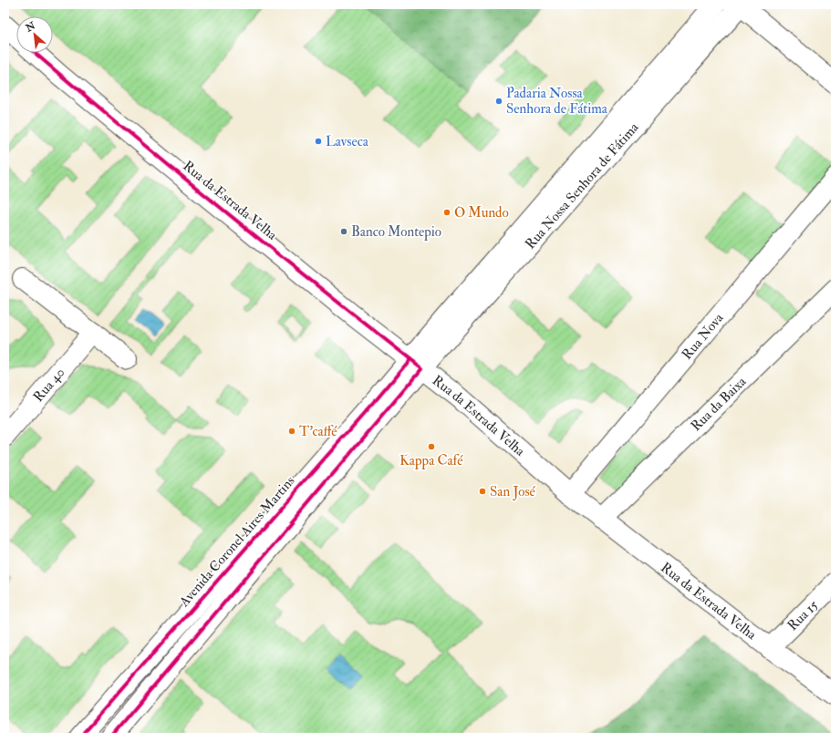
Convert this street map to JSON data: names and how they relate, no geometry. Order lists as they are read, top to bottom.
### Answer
{
  "streets": {
    "street": [
      "Rua Nossa Senhora de Fátima",
      "Rua da Estrada Velha",
      "Rua Nova",
      "Rua 40",
      "Rua da Baixa",
      "Avenida Coronel Aires Martins",
      "Rua 15"
    ]
  },
  "crossings": [
    ["Rua Nossa Senhora de Fátima", "Rua da Estrada Velha"],
    ["Rua Nossa Senhora de Fátima", "Avenida Coronel Aires Martins"],
    ["Rua da Estrada Velha", "Rua Nova"],
    ["Rua da Estrada Velha", "Rua da Baixa"],
    ["Rua da Estrada Velha", "Avenida Coronel Aires Martins"],
    ["Rua da Estrada Velha", "Rua 15"]
  ],
  "places": [
    "Padaria Nossa Senhora de Fátima",
    "Lavseca",
    "O Mundo",
    "Banco Montepio",
    "T'caffé",
    "Kappa Café",
    "San José"
  ],
  "north": "top left"
}
